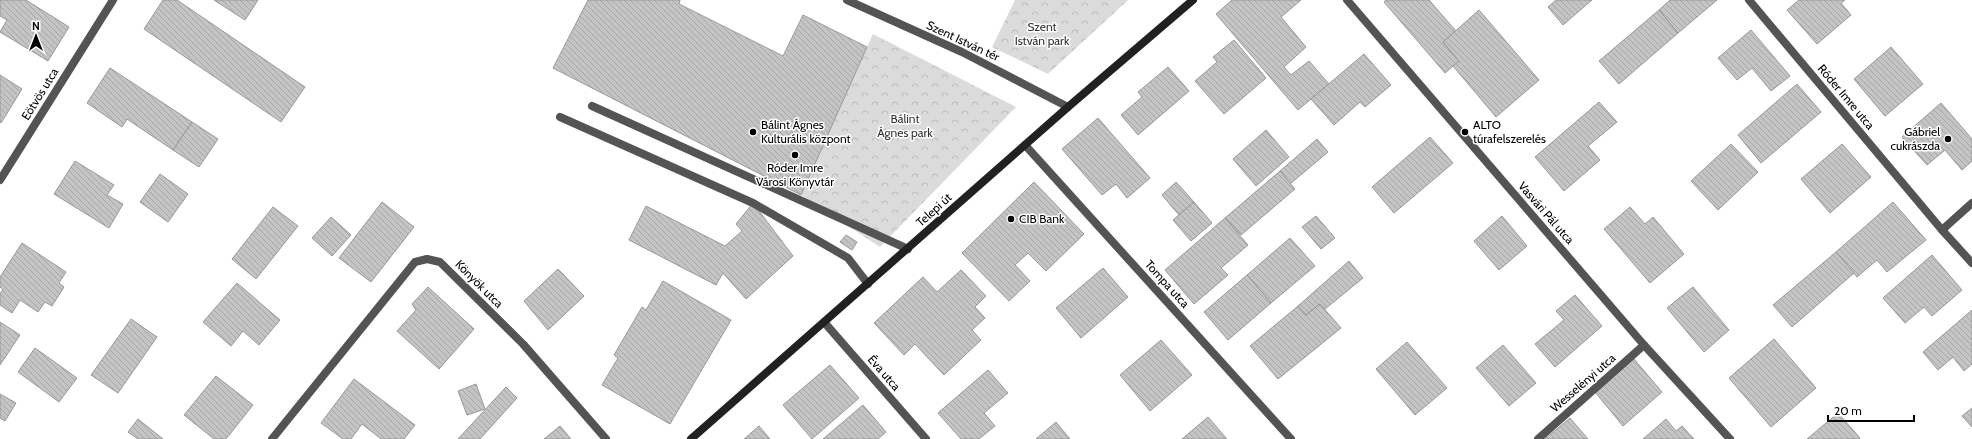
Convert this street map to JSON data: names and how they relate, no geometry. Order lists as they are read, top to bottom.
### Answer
{
  "streets": {
    "main road": ["Telepi út"],
    "street": [
      "Szent István tér",
      "Eötvös utca",
      "Róder Imre utca",
      "Vasvári Pál utca",
      "Könyök utca",
      "Tompa utca",
      "Éva utca",
      "Wesselényi utca"
    ]
  },
  "crossings": [
    ["Szent István tér", "Telepi út"],
    ["Telepi út", "Tompa utca"],
    ["Telepi út", "Éva utca"],
    ["Vasvári Pál utca", "Wesselényi utca"]
  ],
  "parks": ["Szent István park", "Bálint Ágnes park"],
  "places": [
    "Bálint Ágnes Kulturális központ",
    "ALTO túrafelszerelés",
    "Gábriel cukrászda",
    "Róder Imre Városi Könyvtár",
    "CIB Bank"
  ],
  "scale_bar": "20 m",
  "north": "top"
}
